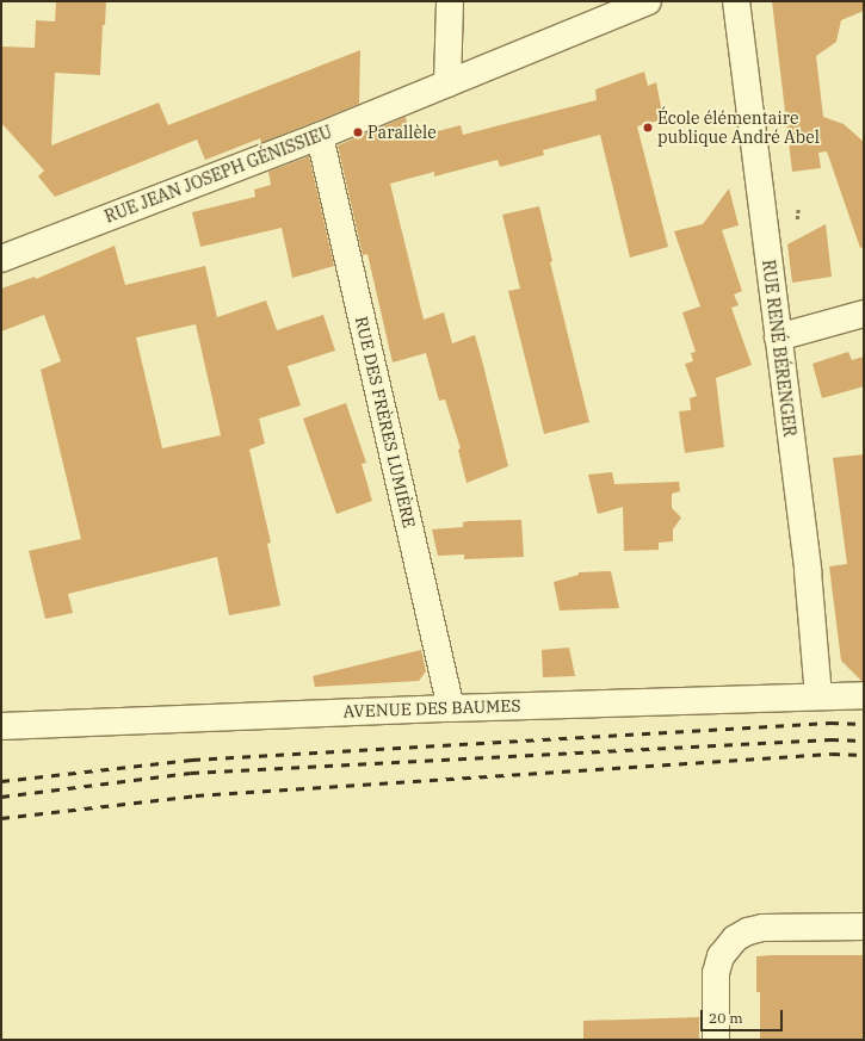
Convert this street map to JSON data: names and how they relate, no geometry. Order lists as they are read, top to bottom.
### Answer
{
  "streets": {
    "street": [
      "RUE JEAN JOSEPH GÉNISSIEU",
      "RUE RENÉ BÉRENGER",
      "RUE DES FRÈRES LUMIÈRE",
      "AVENUE DES BAUMES"
    ]
  },
  "crossings": [
    ["RUE JEAN JOSEPH GÉNISSIEU", "RUE DES FRÈRES LUMIÈRE"],
    ["RUE RENÉ BÉRENGER", "AVENUE DES BAUMES"],
    ["RUE DES FRÈRES LUMIÈRE", "AVENUE DES BAUMES"]
  ],
  "places": ["École élémentaire publique André Abel", "Parallèle"],
  "scale_bar": "20 m"
}
